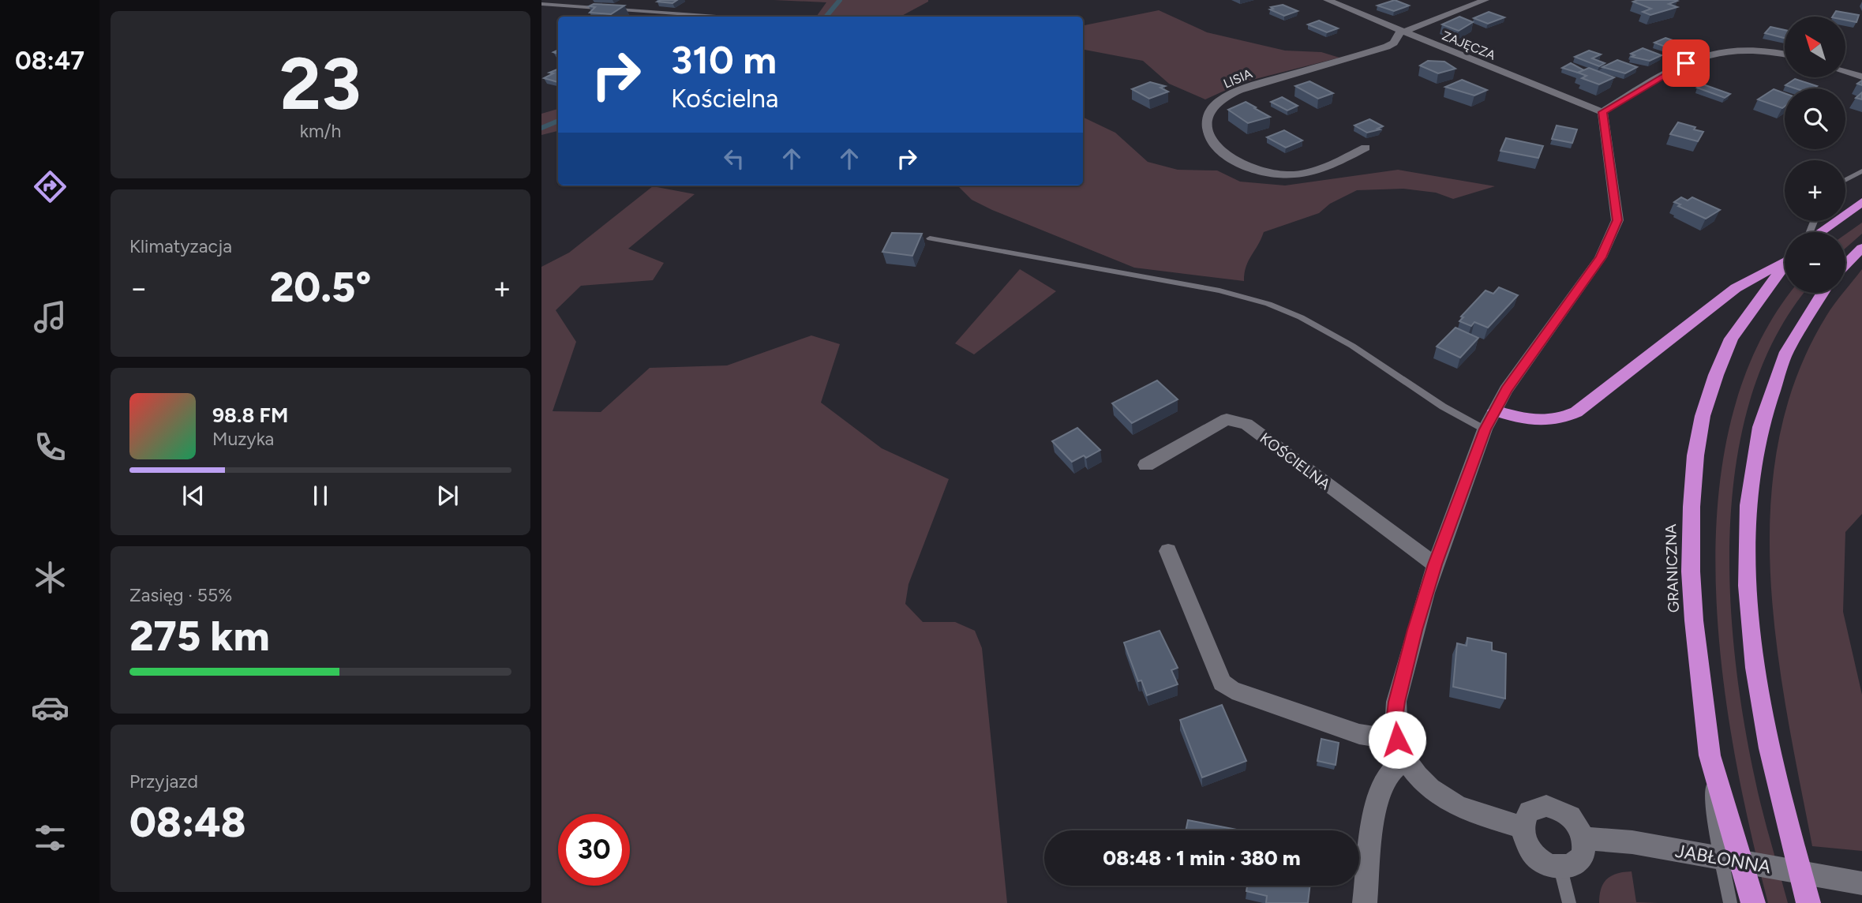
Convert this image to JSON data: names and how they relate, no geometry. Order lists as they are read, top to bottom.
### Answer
{
  "streets": {
    "highway": ["GRANICZNA"],
    "street": [
      "ZAJĘCZA",
      "LISIA",
      "KOŚCIELNA",
      "JABŁONNA"
    ]
  },
  "crossings": [
    ["ZAJĘCZA", "LISIA"]
  ],
  "north": "top left",
  "page": {
    "tabs": "08:47",
    "tile": [
      ["23", "km/h"],
      "Klimatyzacja",
      ["Zasięg · 55%", "275 km"],
      ["Przyjazd", "08:48"]
    ],
    "map_buttons": ["+", "−"],
    "turn": ["310 m", "Kościelna"],
    "heat": ["−", "20.5°", "+"],
    "song": ["98.8 FM", "Muzyka"],
    "limit": "30",
    "trip": "08:48 · 1 min · 380 m"
  }
}
